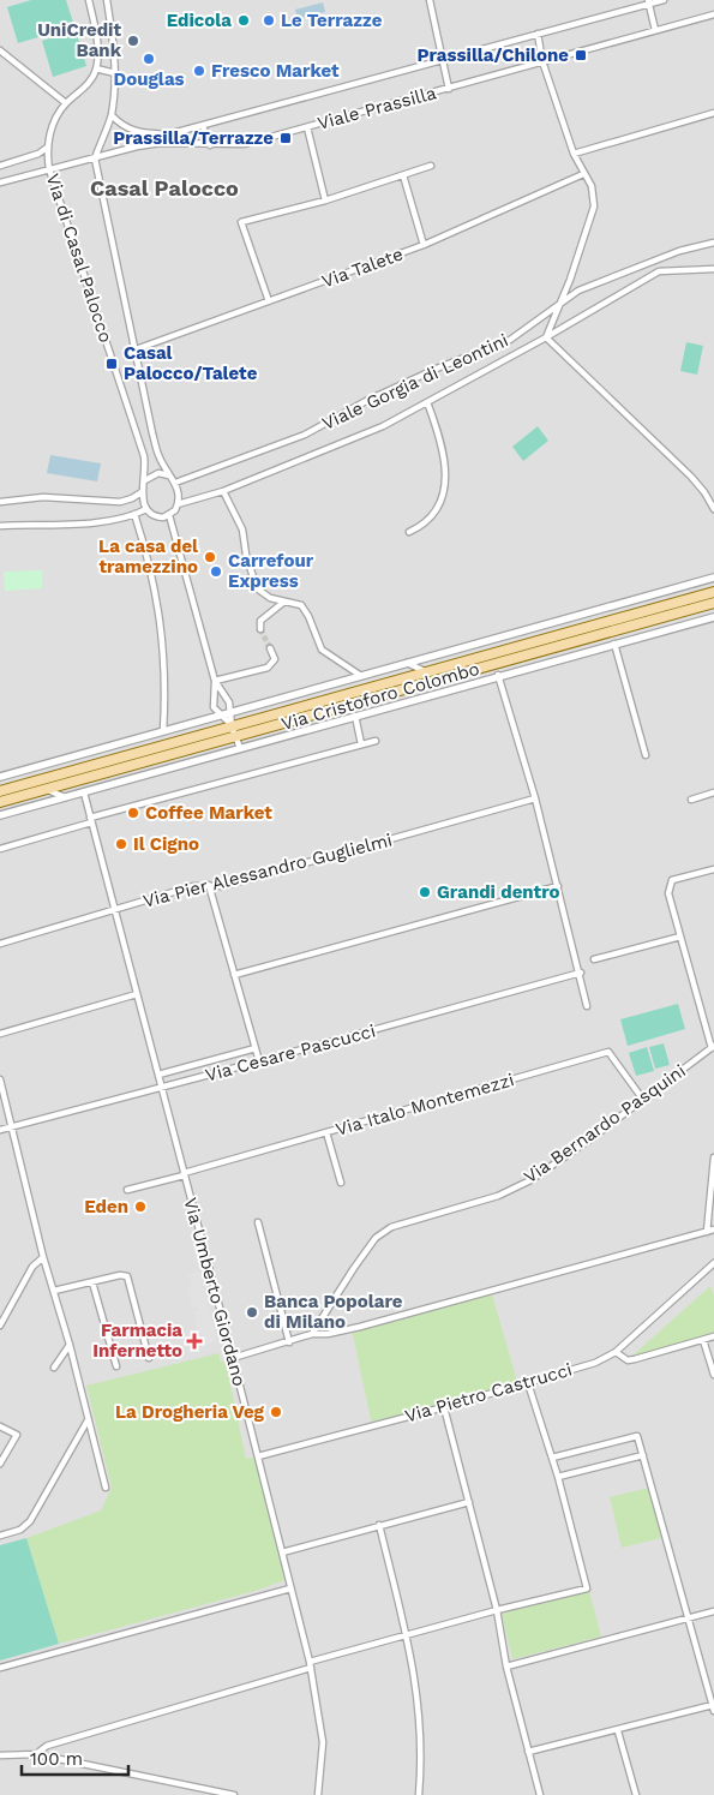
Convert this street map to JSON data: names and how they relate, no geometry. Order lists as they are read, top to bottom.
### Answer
{
  "streets": {
    "main road": ["Via Cristoforo Colombo"],
    "street": [
      "Viale Prassilla",
      "Via di Casal Palocco",
      "Via Talete",
      "Viale Gorgia di Leontini",
      "Via Pier Alessandro Guglielmi",
      "Via Cesare Pascucci",
      "Via Italo Montemezzi",
      "Via Bernardo Pasquini",
      "Via Umberto Giordano",
      "Via Pietro Castrucci"
    ]
  },
  "crossings": [
    ["Viale Prassilla", "Via di Casal Palocco"],
    ["Via di Casal Palocco", "Via Talete"],
    ["Via di Casal Palocco", "Viale Gorgia di Leontini"],
    ["Via Cristoforo Colombo", "Via Umberto Giordano"],
    ["Via Pier Alessandro Guglielmi", "Via Umberto Giordano"],
    ["Via Cesare Pascucci", "Via Umberto Giordano"],
    ["Via Italo Montemezzi", "Via Bernardo Pasquini"],
    ["Via Italo Montemezzi", "Via Umberto Giordano"],
    ["Via Umberto Giordano", "Via Pietro Castrucci"]
  ],
  "districts": ["Casal Palocco"],
  "places": {
    "other": [
      "Edicola",
      "Le Terrazze",
      "UniCredit Bank",
      "Douglas",
      "Fresco Market",
      "La casa del tramezzino",
      "Carrefour Express",
      "Coffee Market",
      "Il Cigno",
      "Grandi dentro",
      "Eden",
      "Banca Popolare di Milano",
      "La Drogheria Veg"
    ],
    "transit": ["Prassilla/Chilone", "Prassilla/Terrazze", "Casal Palocco/Talete"],
    "health": ["Farmacia Infernetto"]
  },
  "scale_bar": "100 m"
}
